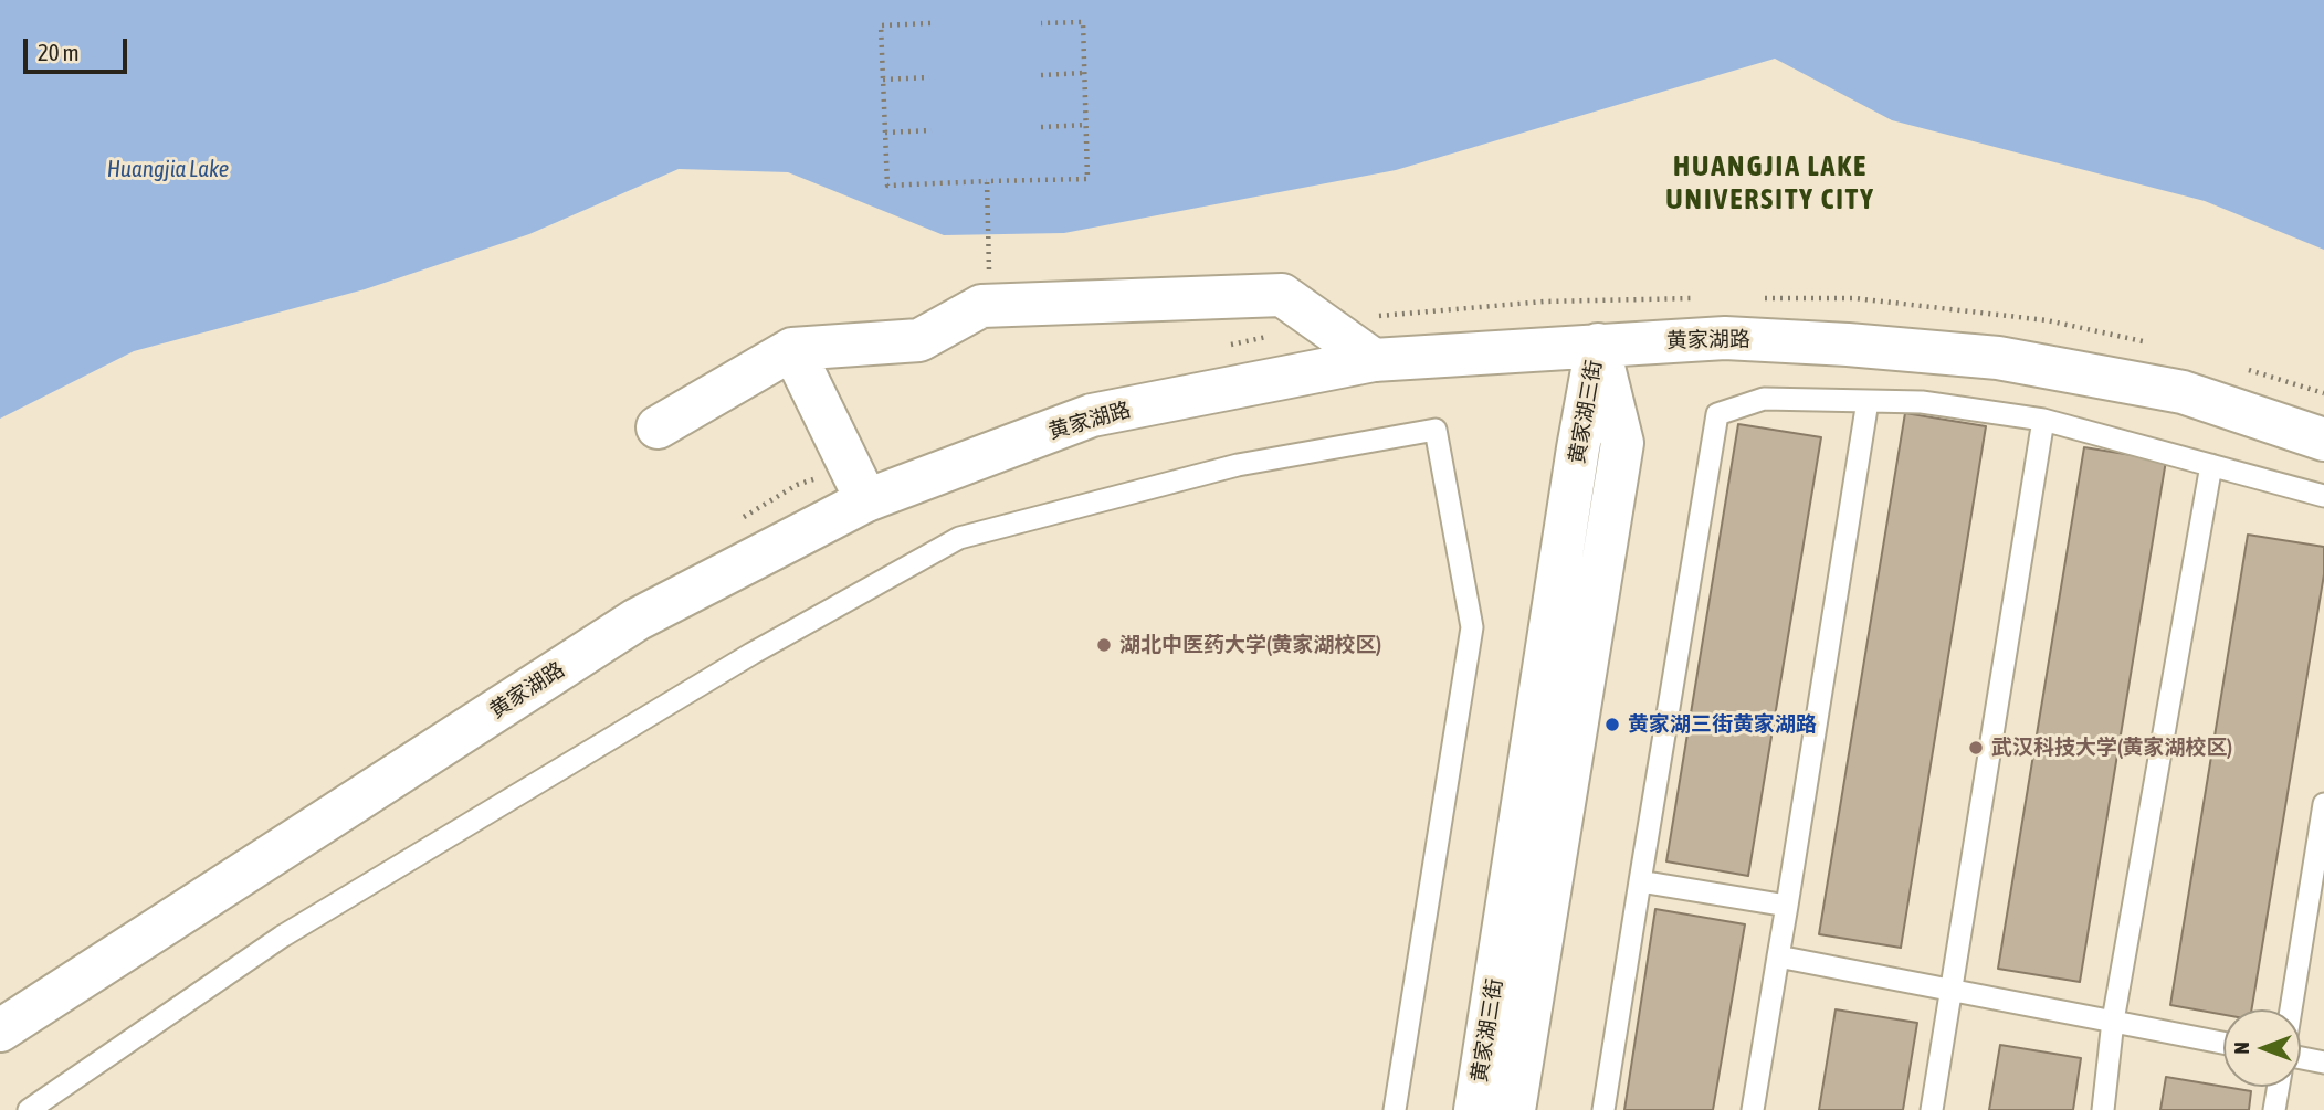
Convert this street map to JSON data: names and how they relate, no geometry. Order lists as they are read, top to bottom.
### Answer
{
  "streets": {
    "street": ["黄家湖路", "黄家湖三街"]
  },
  "crossings": [
    ["黄家湖路", "黄家湖三街"]
  ],
  "districts": ["HUANGJIA LAKE UNIVERSITY CITY"],
  "water": ["Huangjia Lake"],
  "places": ["湖北中医药大学(黄家湖校区)", "黄家湖三街黄家湖路", "武汉科技大学(黄家湖校区)"],
  "scale_bar": "20 m",
  "north": "left"
}
